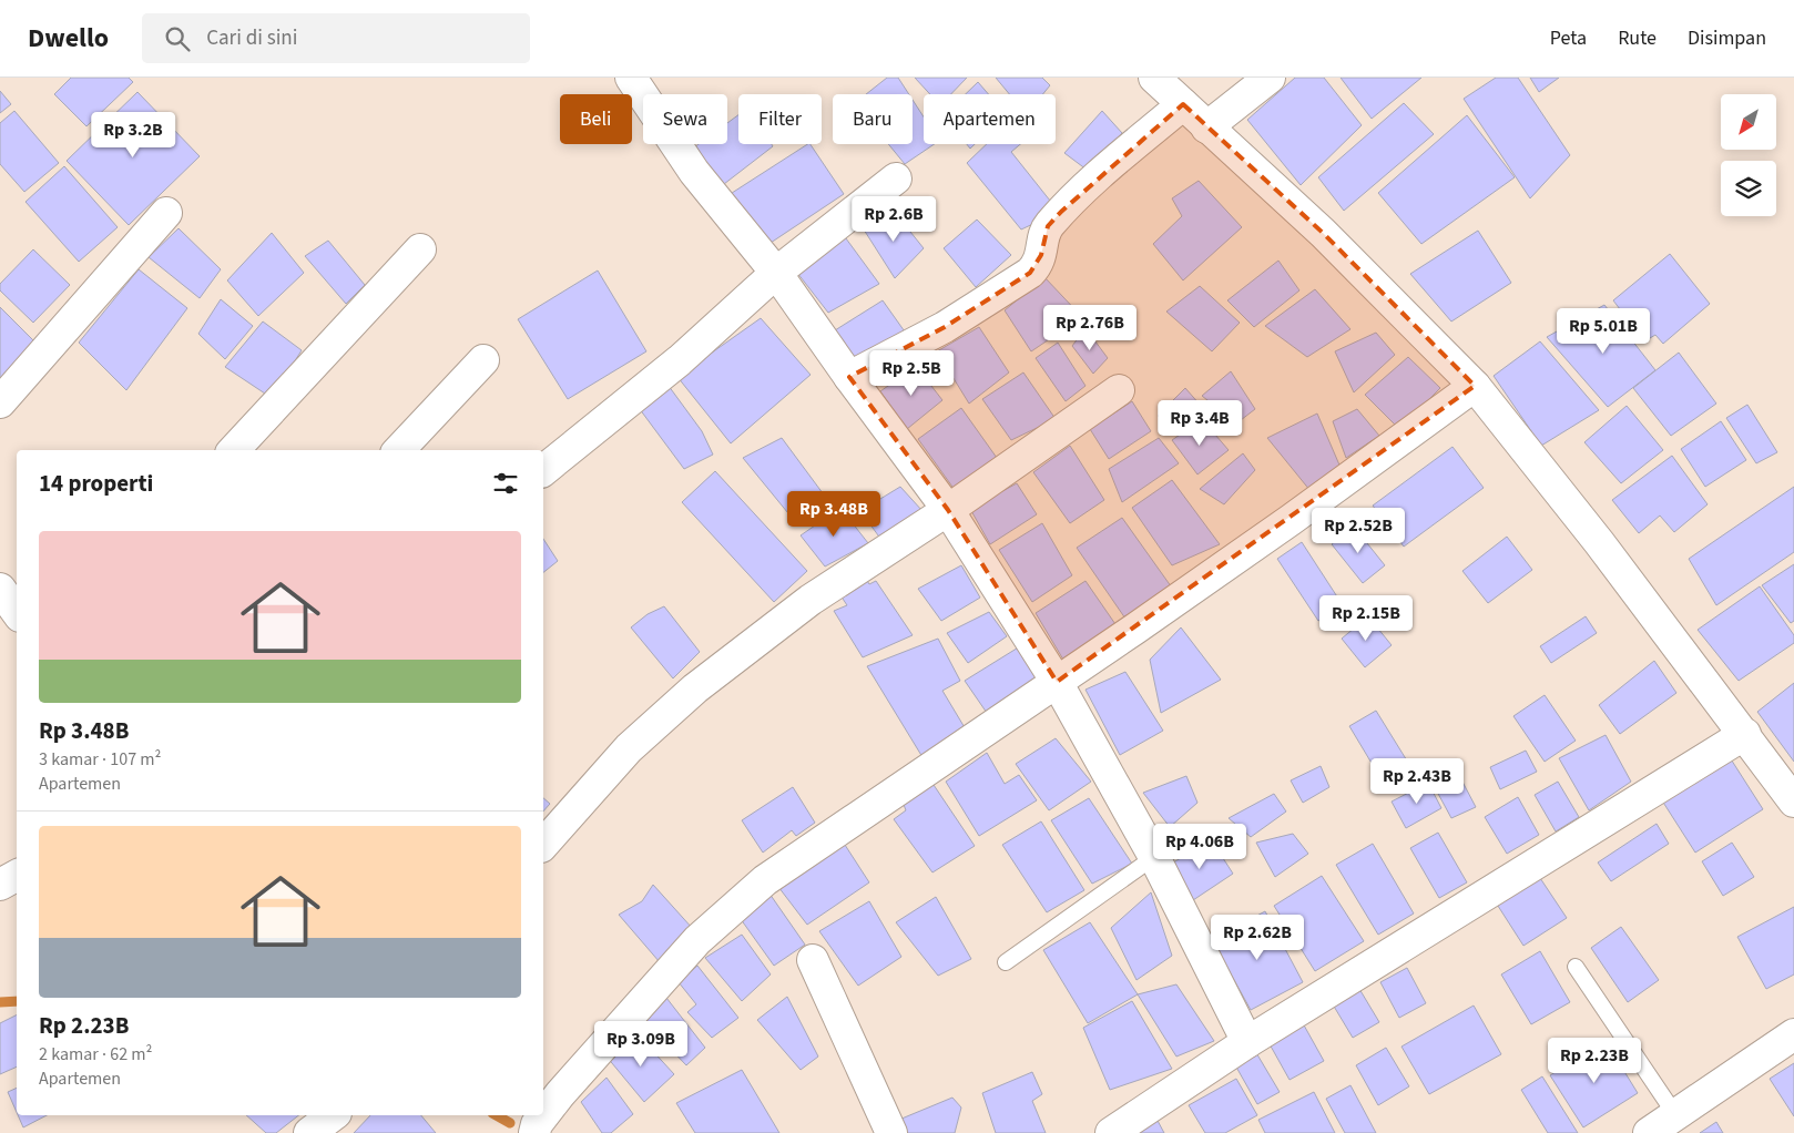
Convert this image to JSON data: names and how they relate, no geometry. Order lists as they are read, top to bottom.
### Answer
{
  "north": "bottom left",
  "page": {
    "header": "Dwello",
    "search": "Cari di sini",
    "nav": ["Peta", "Rute", "Disimpan"],
    "chip": [
      "Beli",
      "Sewa",
      "Filter",
      "Baru",
      "Apartemen"
    ],
    "price": [
      "Rp 3.2B",
      "Rp 2.6B",
      "Rp 2.76B",
      "Rp 5.01B",
      "Rp 2.5B",
      "Rp 3.4B",
      "Rp 3.48B",
      "Rp 2.52B",
      "Rp 2.15B",
      "Rp 2.43B",
      "Rp 4.06B",
      "Rp 2.62B",
      "Rp 3.09B",
      "Rp 2.23B"
    ],
    "heading": "14 properti",
    "list": [
      {
        "name": "Rp 3.48B",
        "note": "3 kamar · 107 m² · Apartemen"
      },
      {
        "name": "Rp 2.23B",
        "note": "2 kamar · 62 m² · Apartemen"
      }
    ]
  }
}
